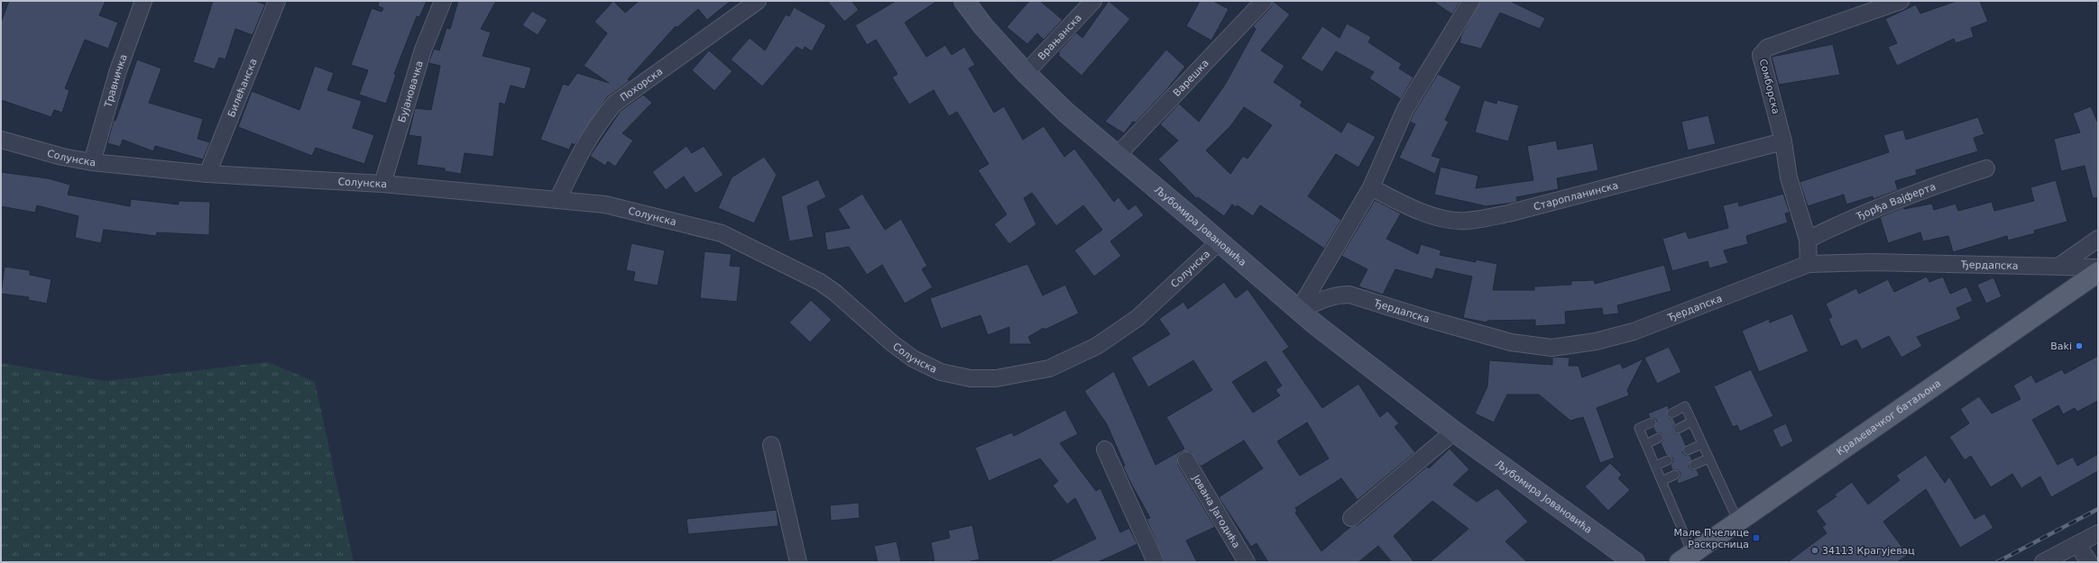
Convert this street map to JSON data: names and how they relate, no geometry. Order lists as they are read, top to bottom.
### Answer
{
  "streets": {
    "main road": ["Краљевачког батаљона"],
    "street": [
      "Врањанска",
      "Варешка",
      "Травничка",
      "Похорска",
      "Сомборска",
      "Билећанска",
      "Бујановачка",
      "Солунска",
      "Старопланинска",
      "Ђорђа Вајферта",
      "Љубомира Јовановића",
      "Ђердапска",
      "Јована Јагодића"
    ]
  },
  "crossings": [
    ["Врањанска", "Љубомира Јовановића"],
    ["Варешка", "Љубомира Јовановића"],
    ["Травничка", "Солунска"],
    ["Похорска", "Солунска"],
    ["Сомборска", "Старопланинска"],
    ["Сомборска", "Ђорђа Вајферта"],
    ["Сомборска", "Ђердапска"],
    ["Билећанска", "Солунска"],
    ["Бујановачка", "Солунска"],
    ["Солунска", "Љубомира Јовановића"],
    ["Љубомира Јовановића", "Ђердапска"]
  ],
  "places": {
    "other": ["Baki", "34113 Крагујевац"],
    "transit": ["Мале Пчелице Раскрсница"]
  }
}
